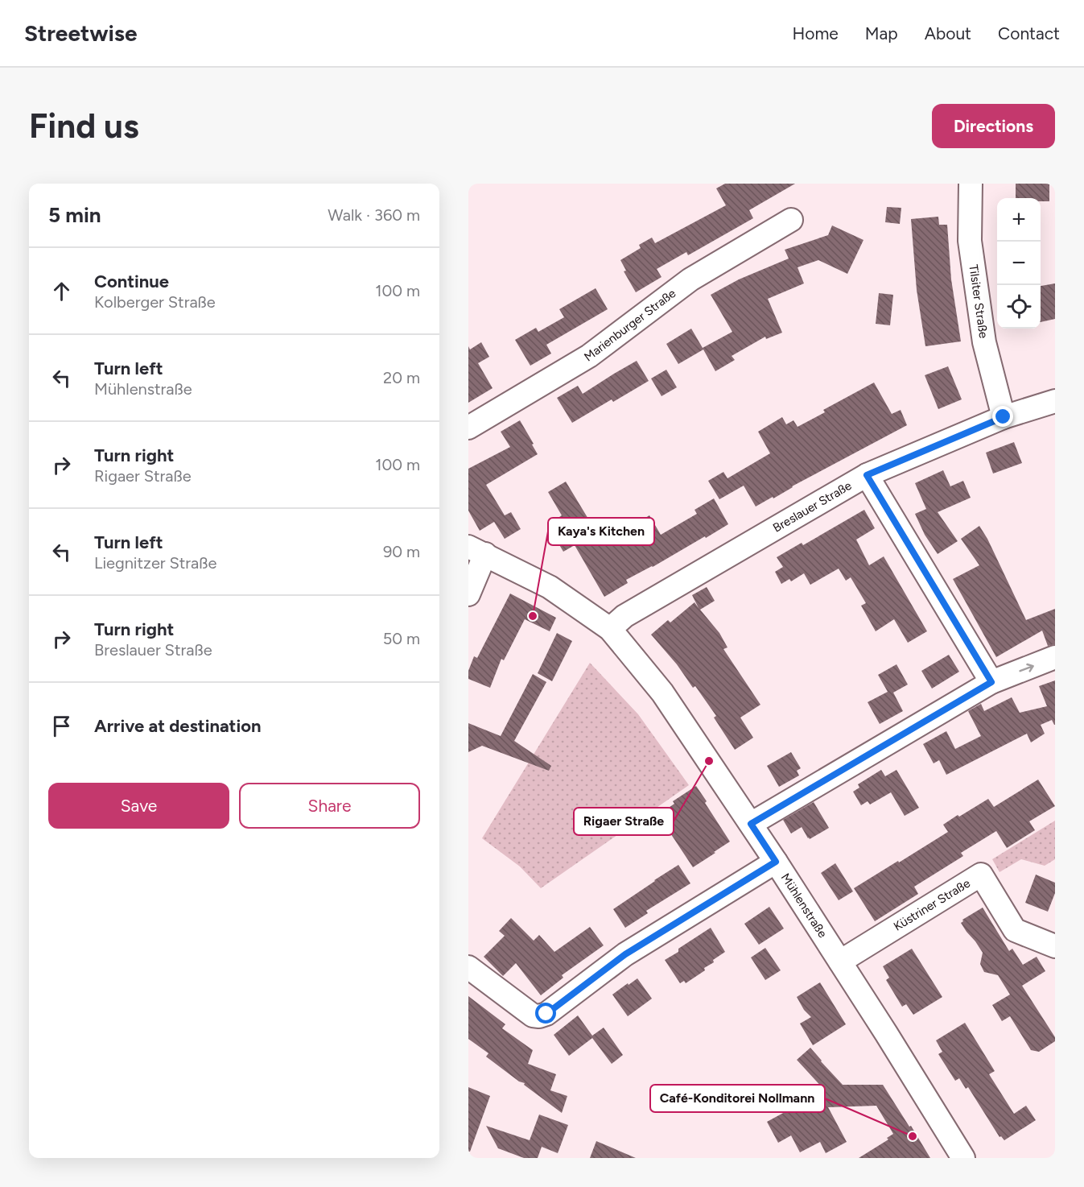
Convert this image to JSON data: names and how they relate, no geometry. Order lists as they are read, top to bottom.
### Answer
{
  "streets": {
    "street": [
      "Tilsiter Straße",
      "Marienburger Straße",
      "Breslauer Straße",
      "Küstriner Straße",
      "Mühlenstraße"
    ]
  },
  "crossings": [
    ["Tilsiter Straße", "Breslauer Straße"],
    ["Breslauer Straße", "Mühlenstraße"],
    ["Küstriner Straße", "Mühlenstraße"]
  ],
  "places": ["Kaya's Kitchen", "Rigaer Straße", "Café-Konditorei Nollmann"],
  "page": {
    "header": "Streetwise",
    "nav": [
      "Home",
      "Map",
      "About",
      "Contact"
    ],
    "buttons": [
      "Directions",
      ["Save", "Share"]
    ],
    "title": "Find us",
    "heading": ["5 min", "Walk · 360 m"],
    "map_buttons": ["+", "−"],
    "list": [
      ["Continue", "Kolberger Straße", "100 m"],
      ["Turn left", "Mühlenstraße", "20 m"],
      ["Turn right", "Rigaer Straße", "100 m"],
      ["Turn left", "Liegnitzer Straße", "90 m"],
      ["Turn right", "Breslauer Straße", "50 m"],
      "Arrive at destination"
    ]
  }
}
